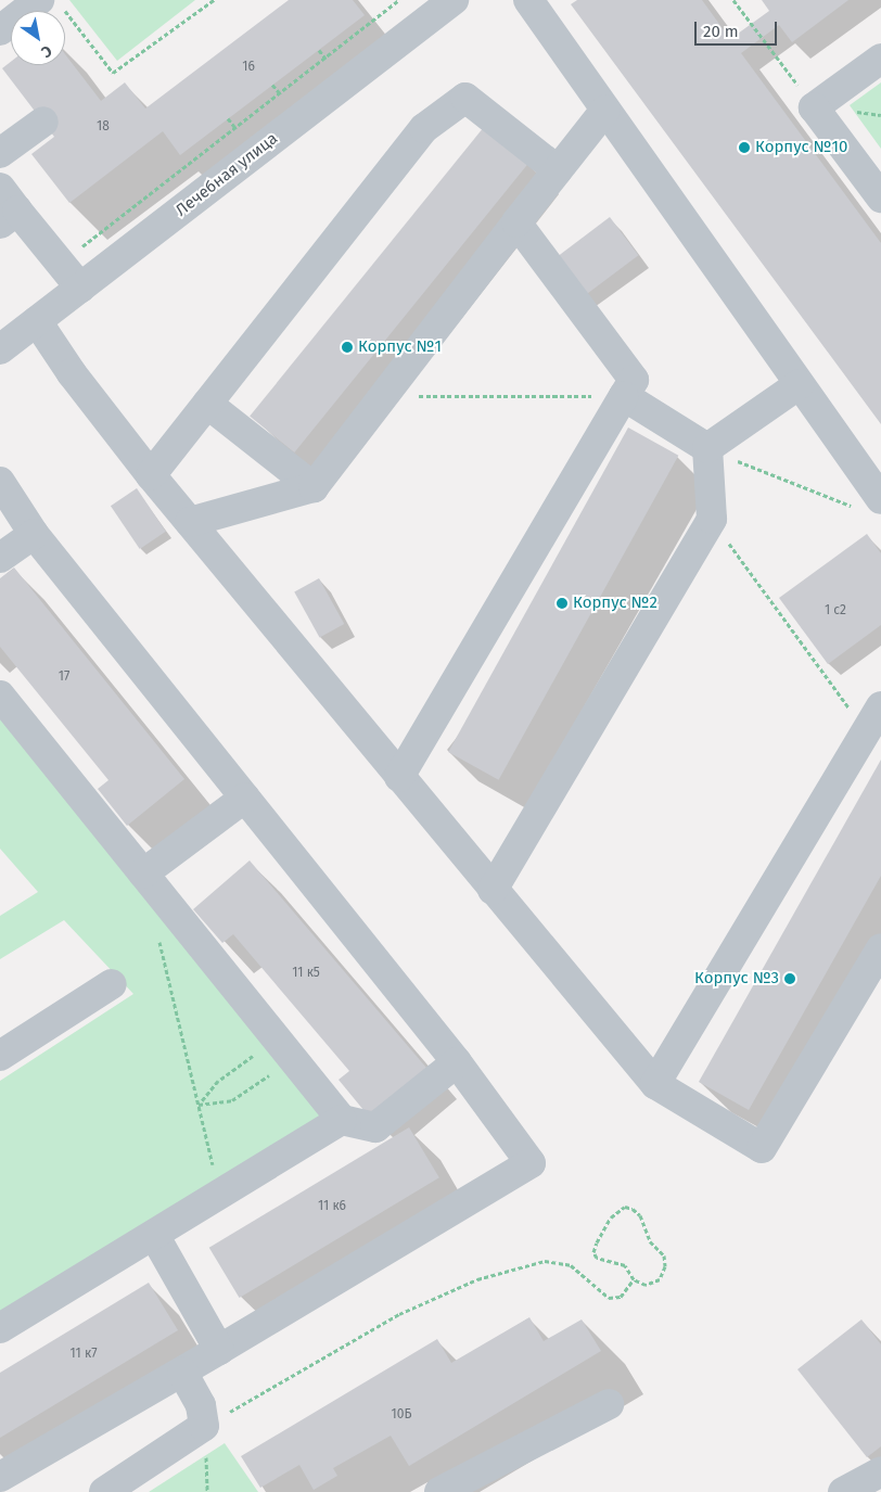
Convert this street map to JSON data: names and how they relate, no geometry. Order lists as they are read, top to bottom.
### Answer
{
  "streets": {
    "street": ["Лечебная улица"]
  },
  "places": [
    "Корпус №10",
    "Корпус №1",
    "Корпус №2",
    "Корпус №3"
  ],
  "house_numbers": [
    "16",
    "18",
    "1 с2",
    "17",
    "11 к5",
    "11 к6",
    "11 к7",
    "10Б"
  ],
  "scale_bar": "20 m",
  "north": "bottom right"
}
